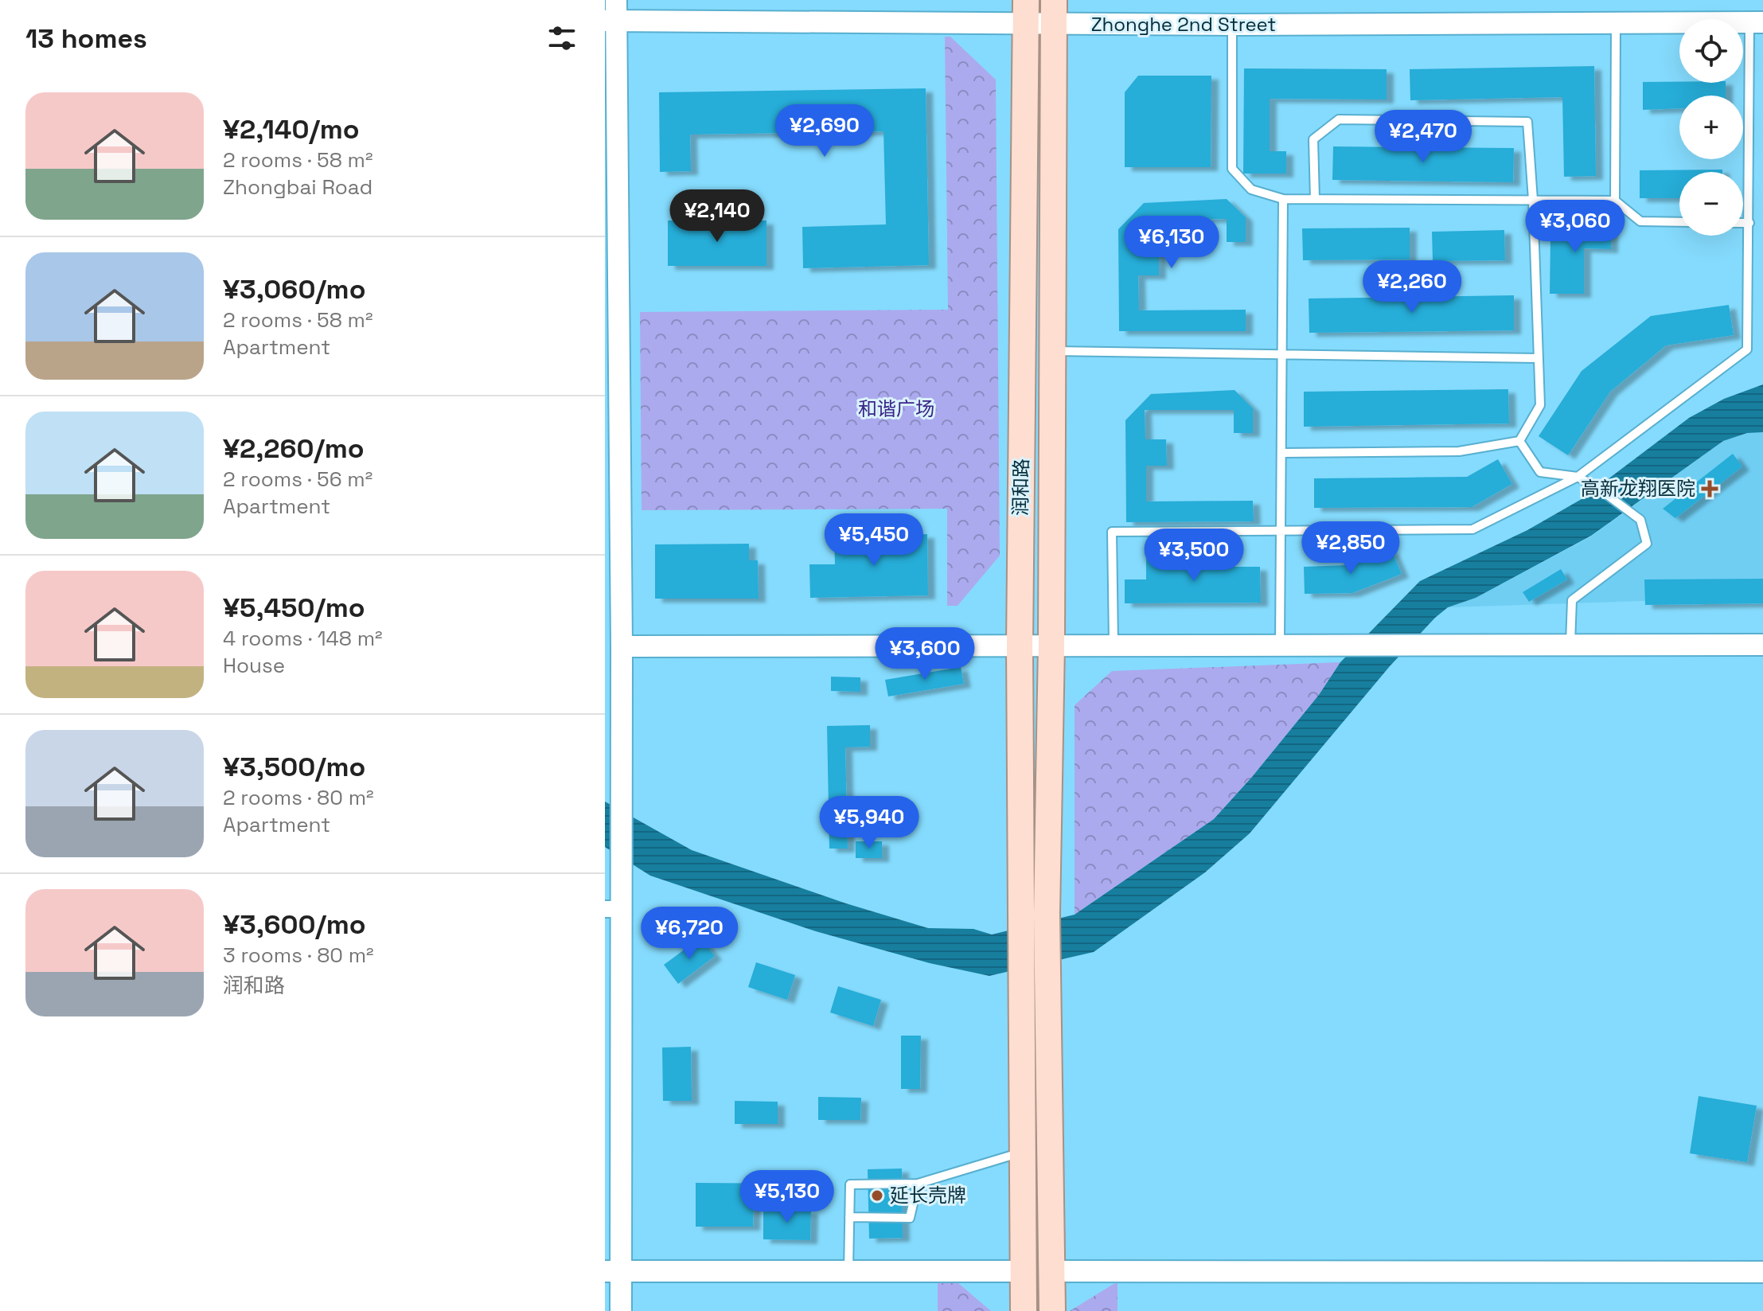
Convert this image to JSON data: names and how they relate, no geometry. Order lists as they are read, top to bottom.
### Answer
{
  "streets": {
    "main road": ["润和路"],
    "street": ["Zhonghe 2nd Street"]
  },
  "crossings": [
    ["Zhonghe 2nd Street", "润和路"]
  ],
  "parks": ["和谐广场"],
  "places": {
    "health": ["高新龙翔医院"],
    "other": ["延长壳牌"]
  },
  "page": {
    "heading": "13 homes",
    "map_buttons": ["+", "−"],
    "list": [
      {
        "name": "¥2,140/mo",
        "note": "2 rooms · 58 m² · Zhongbai Road"
      },
      {
        "name": "¥3,060/mo",
        "note": "2 rooms · 58 m² · Apartment"
      },
      {
        "name": "¥2,260/mo",
        "note": "2 rooms · 56 m² · Apartment"
      },
      {
        "name": "¥5,450/mo",
        "note": "4 rooms · 148 m² · House"
      },
      {
        "name": "¥3,500/mo",
        "note": "2 rooms · 80 m² · Apartment"
      },
      {
        "name": "¥3,600/mo",
        "note": "3 rooms · 80 m² · 润和路"
      }
    ],
    "price": [
      "¥2,690",
      "¥2,470",
      "¥2,140",
      "¥3,060",
      "¥6,130",
      "¥2,260",
      "¥5,450",
      "¥2,850",
      "¥3,500",
      "¥3,600",
      "¥5,940",
      "¥6,720",
      "¥5,130"
    ]
  }
}
